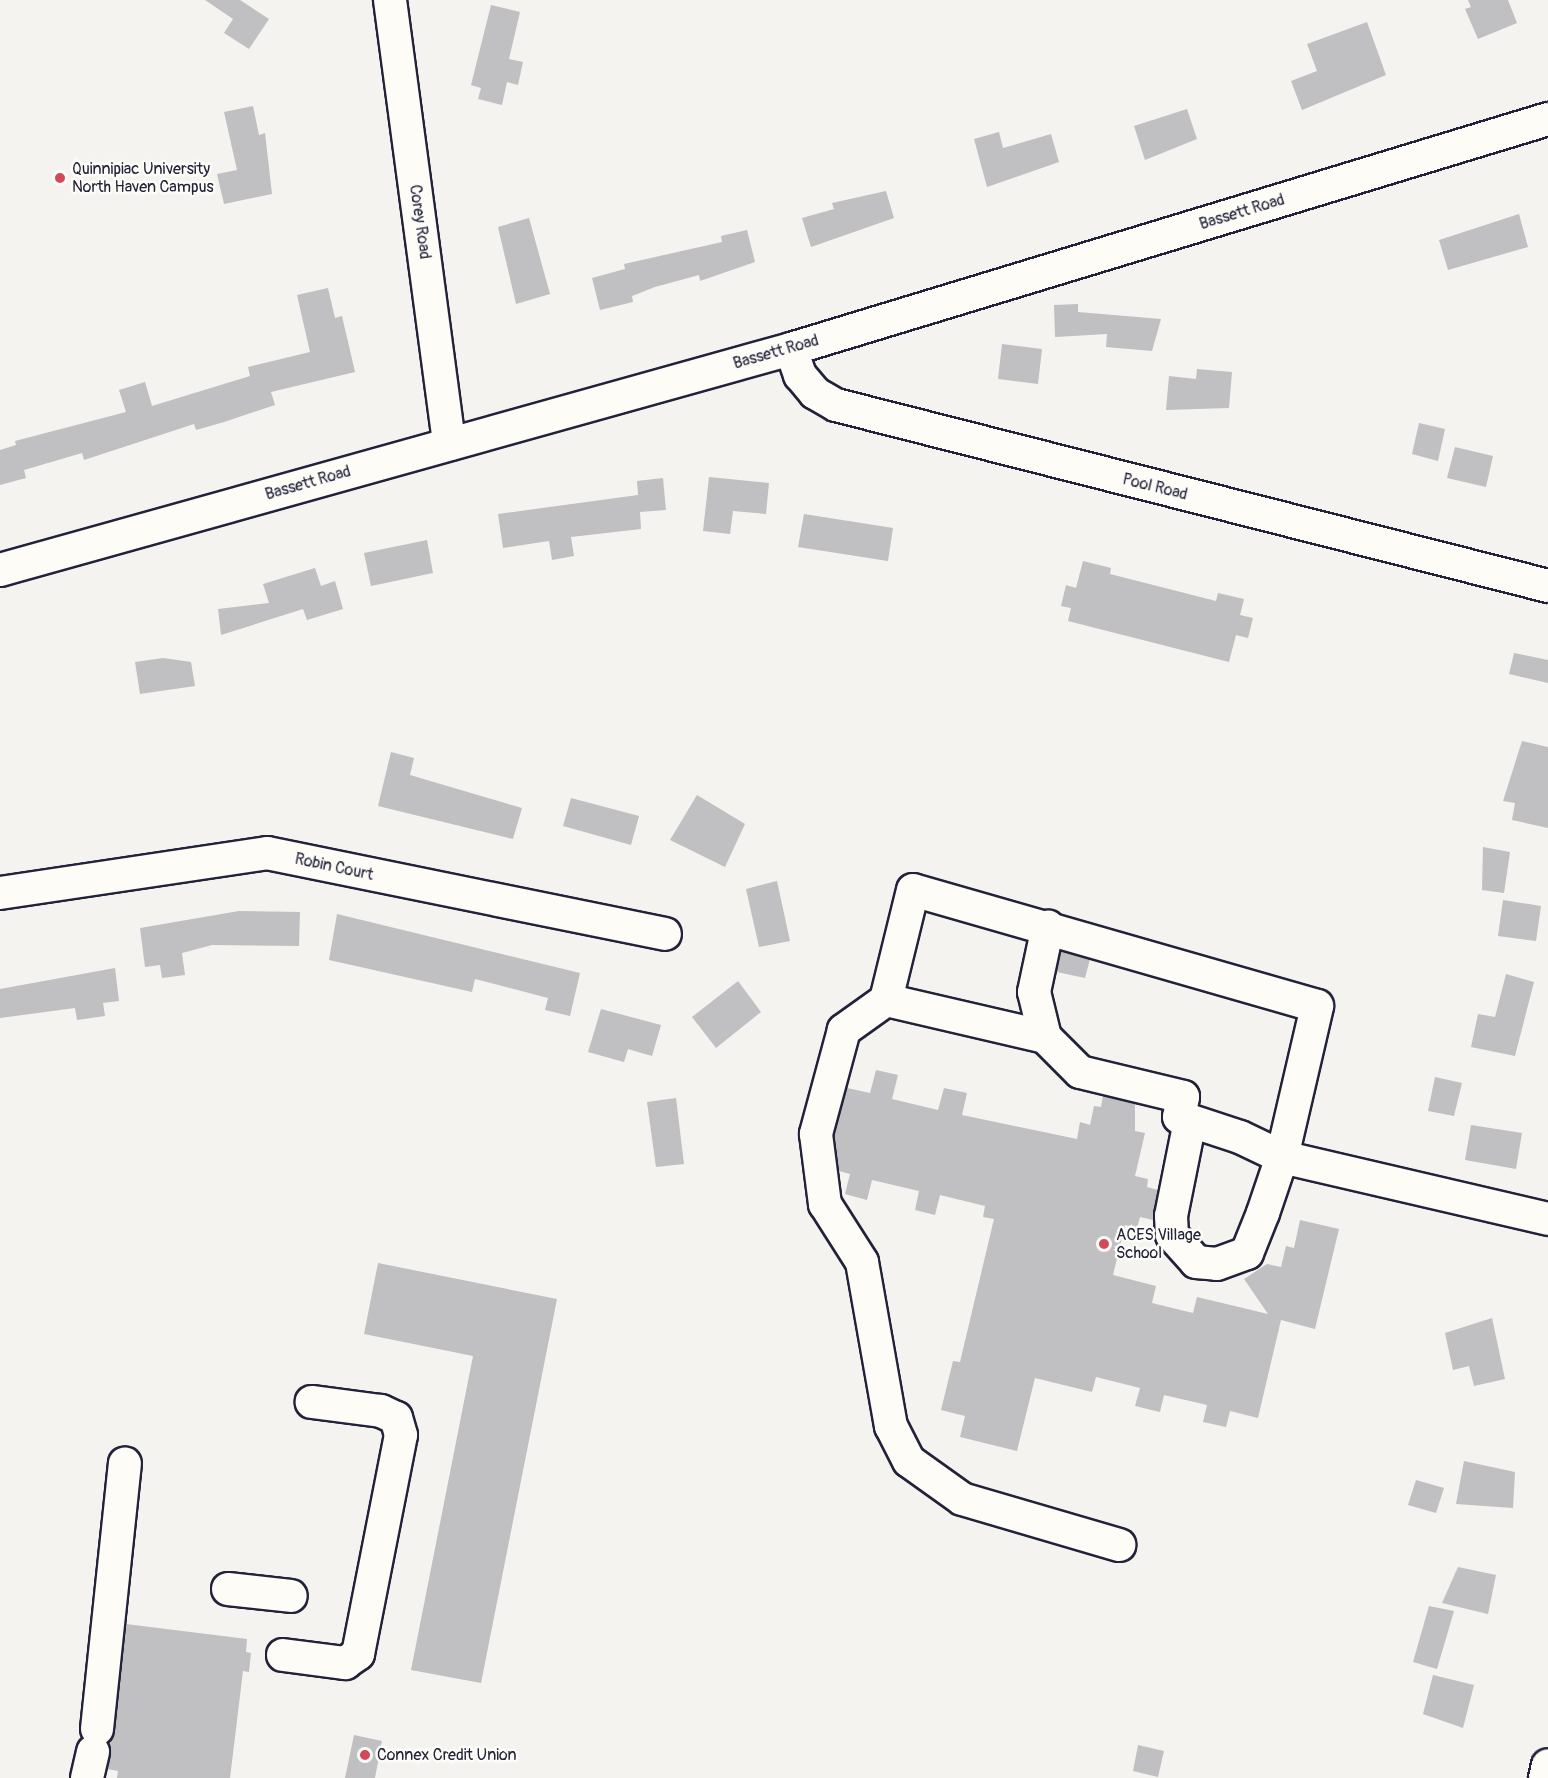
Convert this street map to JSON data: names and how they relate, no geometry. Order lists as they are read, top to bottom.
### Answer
{
  "streets": {
    "street": [
      "Bassett Road",
      "Corey Road",
      "Pool Road",
      "Robin Court"
    ]
  },
  "crossings": [
    ["Bassett Road", "Corey Road"],
    ["Bassett Road", "Pool Road"]
  ],
  "places": ["Quinnipiac University North Haven Campus", "ACES Village School", "Connex Credit Union"]
}
